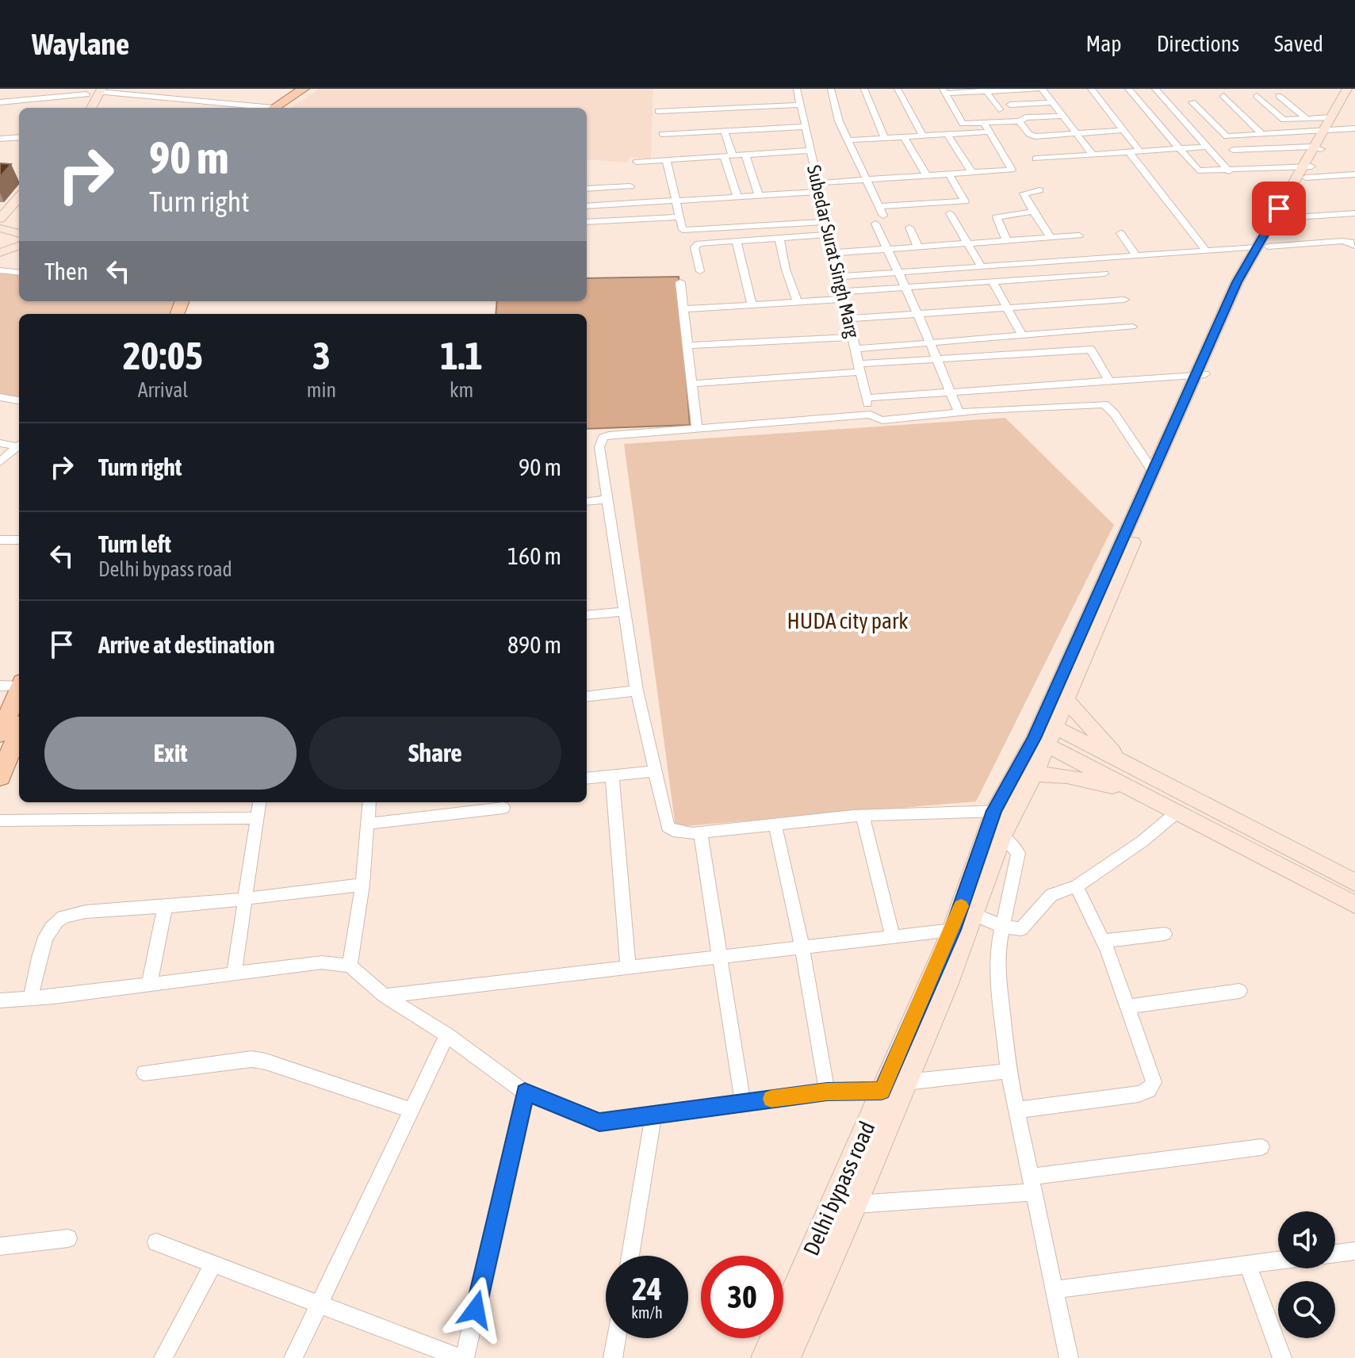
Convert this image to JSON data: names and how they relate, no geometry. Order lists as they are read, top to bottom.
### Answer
{
  "streets": {
    "main road": ["Delhi bypass road"],
    "street": ["Subedar Surat Singh Marg"]
  },
  "parks": ["HUDA city park"],
  "page": {
    "header": "Waylane",
    "nav": ["Map", "Directions", "Saved"],
    "turn": ["90 m", "Turn right"],
    "then": "Then",
    "eta": [
      "20:05",
      "Arrival",
      "3",
      "min",
      "1.1",
      "km"
    ],
    "list": [
      {
        "name": "Turn right",
        "value": "90 m"
      },
      {
        "name": "Turn left",
        "note": "Delhi bypass road",
        "value": "160 m"
      },
      {
        "name": "Arrive at destination",
        "value": "890 m"
      }
    ],
    "buttons": ["Exit", "Share"],
    "speed": "24 km/h",
    "limit": "30"
  }
}
